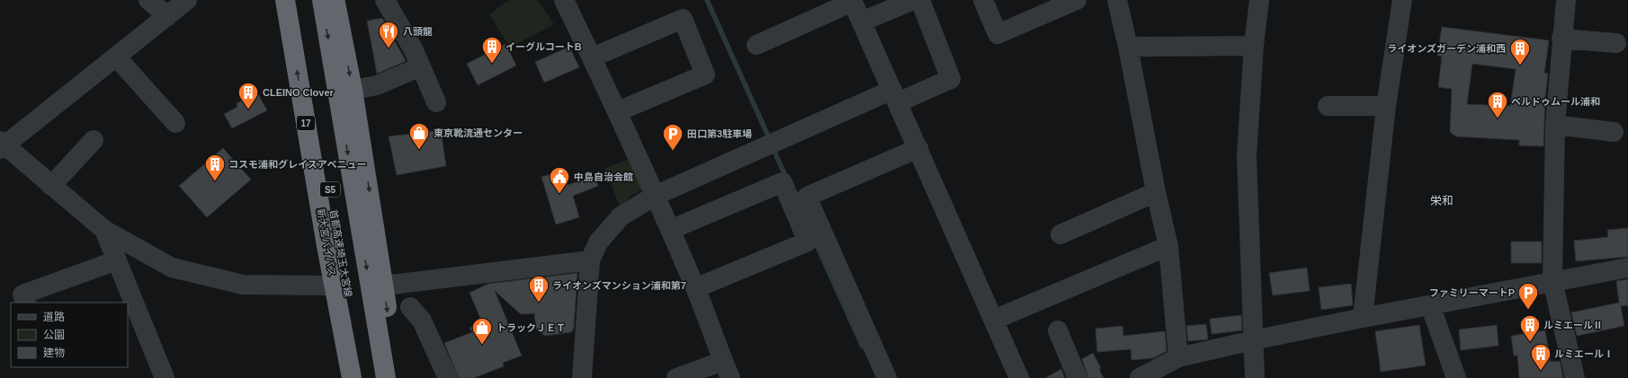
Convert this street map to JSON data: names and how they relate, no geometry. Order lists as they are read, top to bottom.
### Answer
{
  "streets": {
    "highway": [
      "17",
      "S5",
      "新大宮バイパス",
      "首都高速埼玉大宮線"
    ]
  },
  "crossings": [
    ["17", "新大宮バイパス"]
  ],
  "districts": ["栄和"],
  "places": {
    "restaurant": ["八頭龍"],
    "building": [
      "イーグルコートB",
      "ライオンズガーデン浦和西",
      "CLEINO Clover",
      "ベルドゥムール浦和",
      "コスモ浦和グレイスアベニュー",
      "ライオンズマンション浦和第7",
      "ルミエールⅡ",
      "ルミエールⅠ"
    ],
    "shop": ["東京靴流通センター", "トラックＪＥＴ"],
    "parking": ["田口第3駐車場", "ファミリーマートP"],
    "public building": ["中島自治会館"]
  },
  "legend": ["道路", "公園", "建物"]
}
